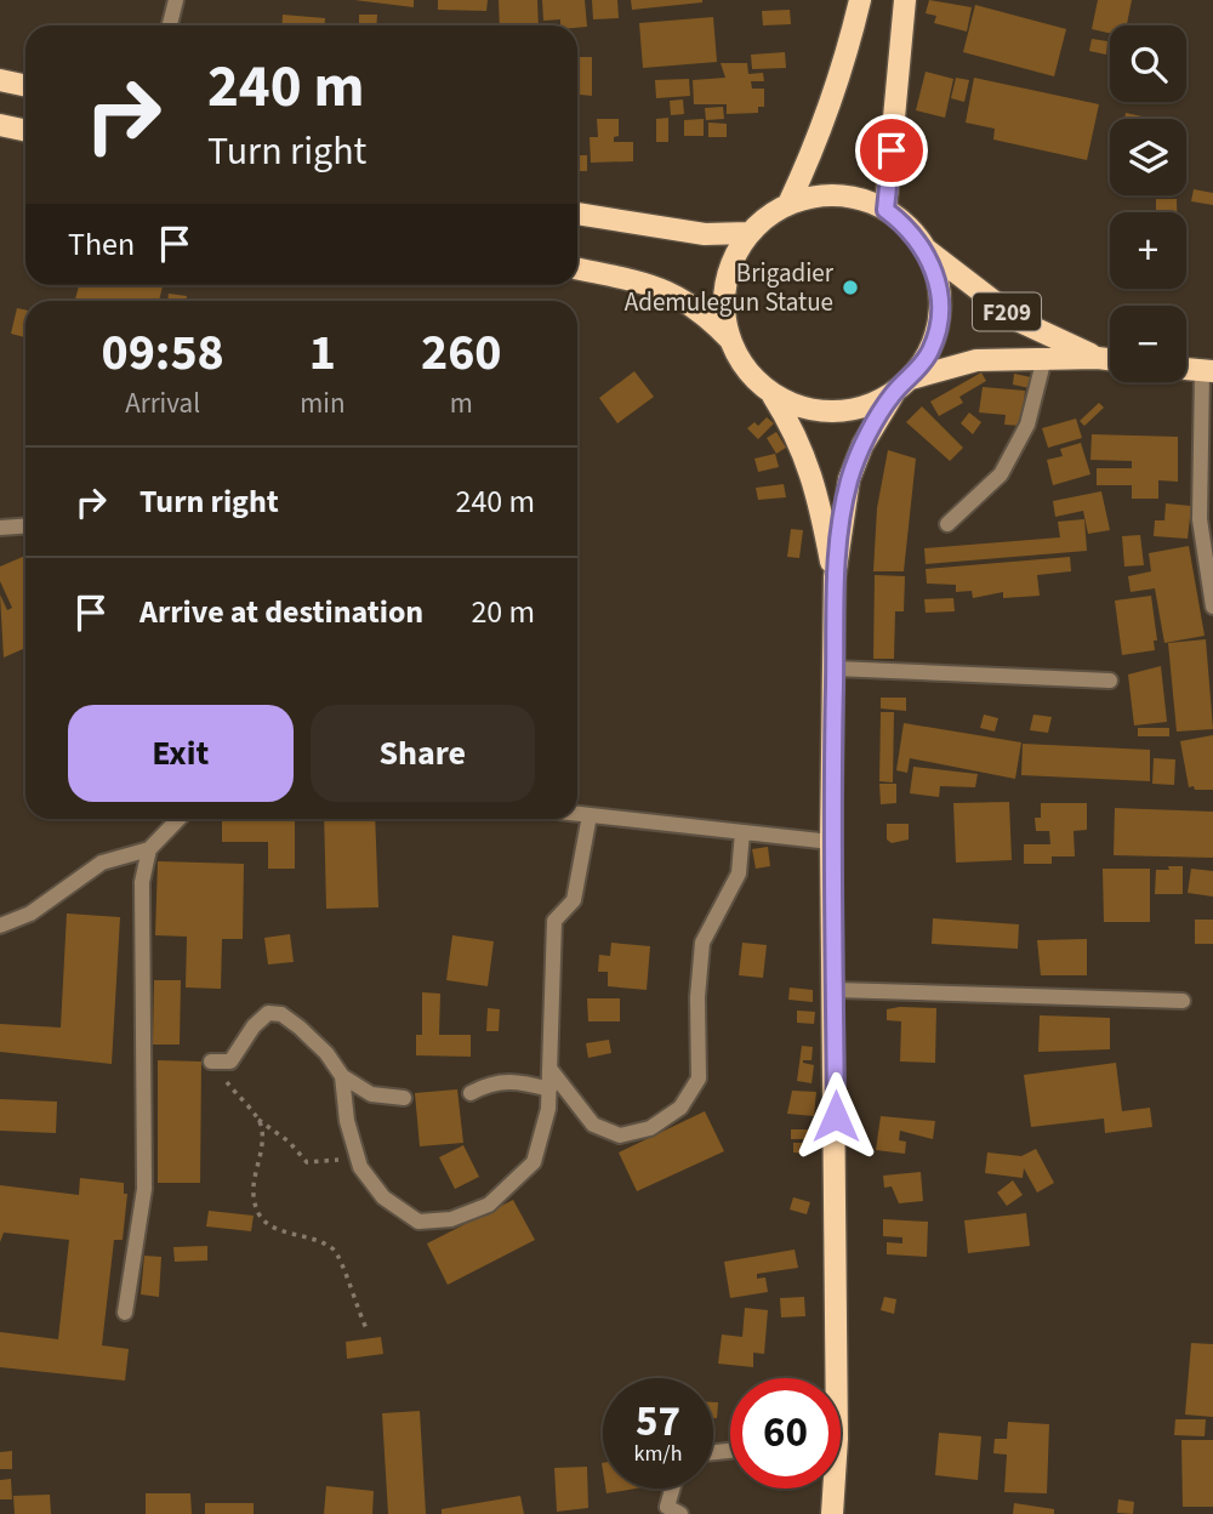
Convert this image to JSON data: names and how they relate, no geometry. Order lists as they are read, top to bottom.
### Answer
{
  "streets": {
    "main road": ["F209"]
  },
  "places": ["Brigadier Ademulegun Statue"],
  "page": {
    "map_buttons": ["+", "−"],
    "turn": ["240 m", "Turn right"],
    "then": "Then",
    "eta": [
      "09:58",
      "Arrival",
      "1",
      "min",
      "260",
      "m"
    ],
    "list": [
      {
        "name": "Turn right",
        "value": "240 m"
      },
      {
        "name": "Arrive at destination",
        "value": "20 m"
      }
    ],
    "buttons": ["Exit", "Share"],
    "speed": "57 km/h",
    "limit": "60"
  }
}
